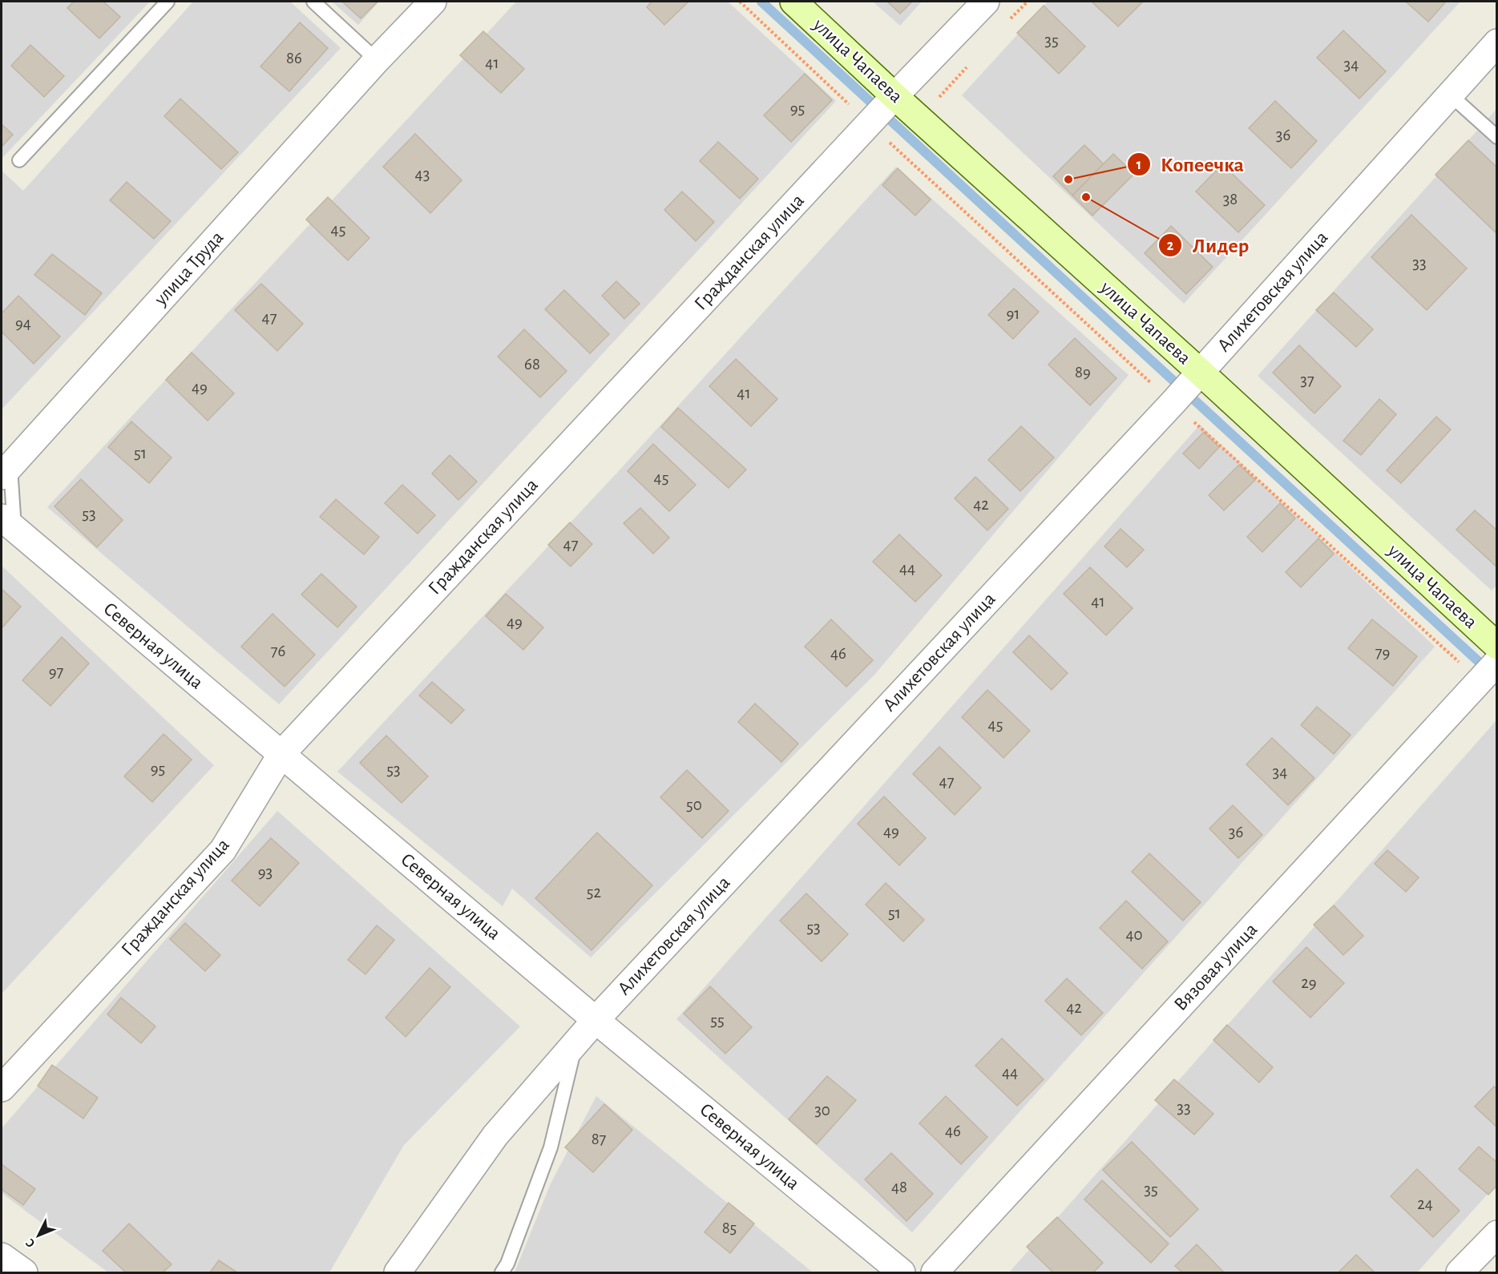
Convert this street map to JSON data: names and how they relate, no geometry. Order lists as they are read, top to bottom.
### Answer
{
  "streets": {
    "street": [
      "улица Чапаева",
      "Гражданская улица",
      "улица Труда",
      "Алихетовская улица",
      "Северная улица",
      "Вязовая улица"
    ]
  },
  "crossings": [
    ["улица Чапаева", "Гражданская улица"],
    ["улица Чапаева", "Алихетовская улица"],
    ["Гражданская улица", "Северная улица"],
    ["Алихетовская улица", "Северная улица"]
  ],
  "places": ["Копеечка", "Лидер"],
  "house_numbers": [
    "35",
    "86",
    "41",
    "34",
    "95",
    "36",
    "43",
    "38",
    "45",
    "33",
    "91",
    "47",
    "94",
    "68",
    "89",
    "37",
    "49",
    "41",
    "51",
    "45",
    "42",
    "53",
    "47",
    "44",
    "41",
    "49",
    "76",
    "79",
    "46",
    "97",
    "45",
    "95",
    "53",
    "34",
    "47",
    "50",
    "49",
    "36",
    "93",
    "52",
    "51",
    "53",
    "40",
    "29",
    "42",
    "55",
    "44",
    "33",
    "30",
    "46",
    "87",
    "48",
    "35",
    "24",
    "85"
  ],
  "north": "bottom left"
}
